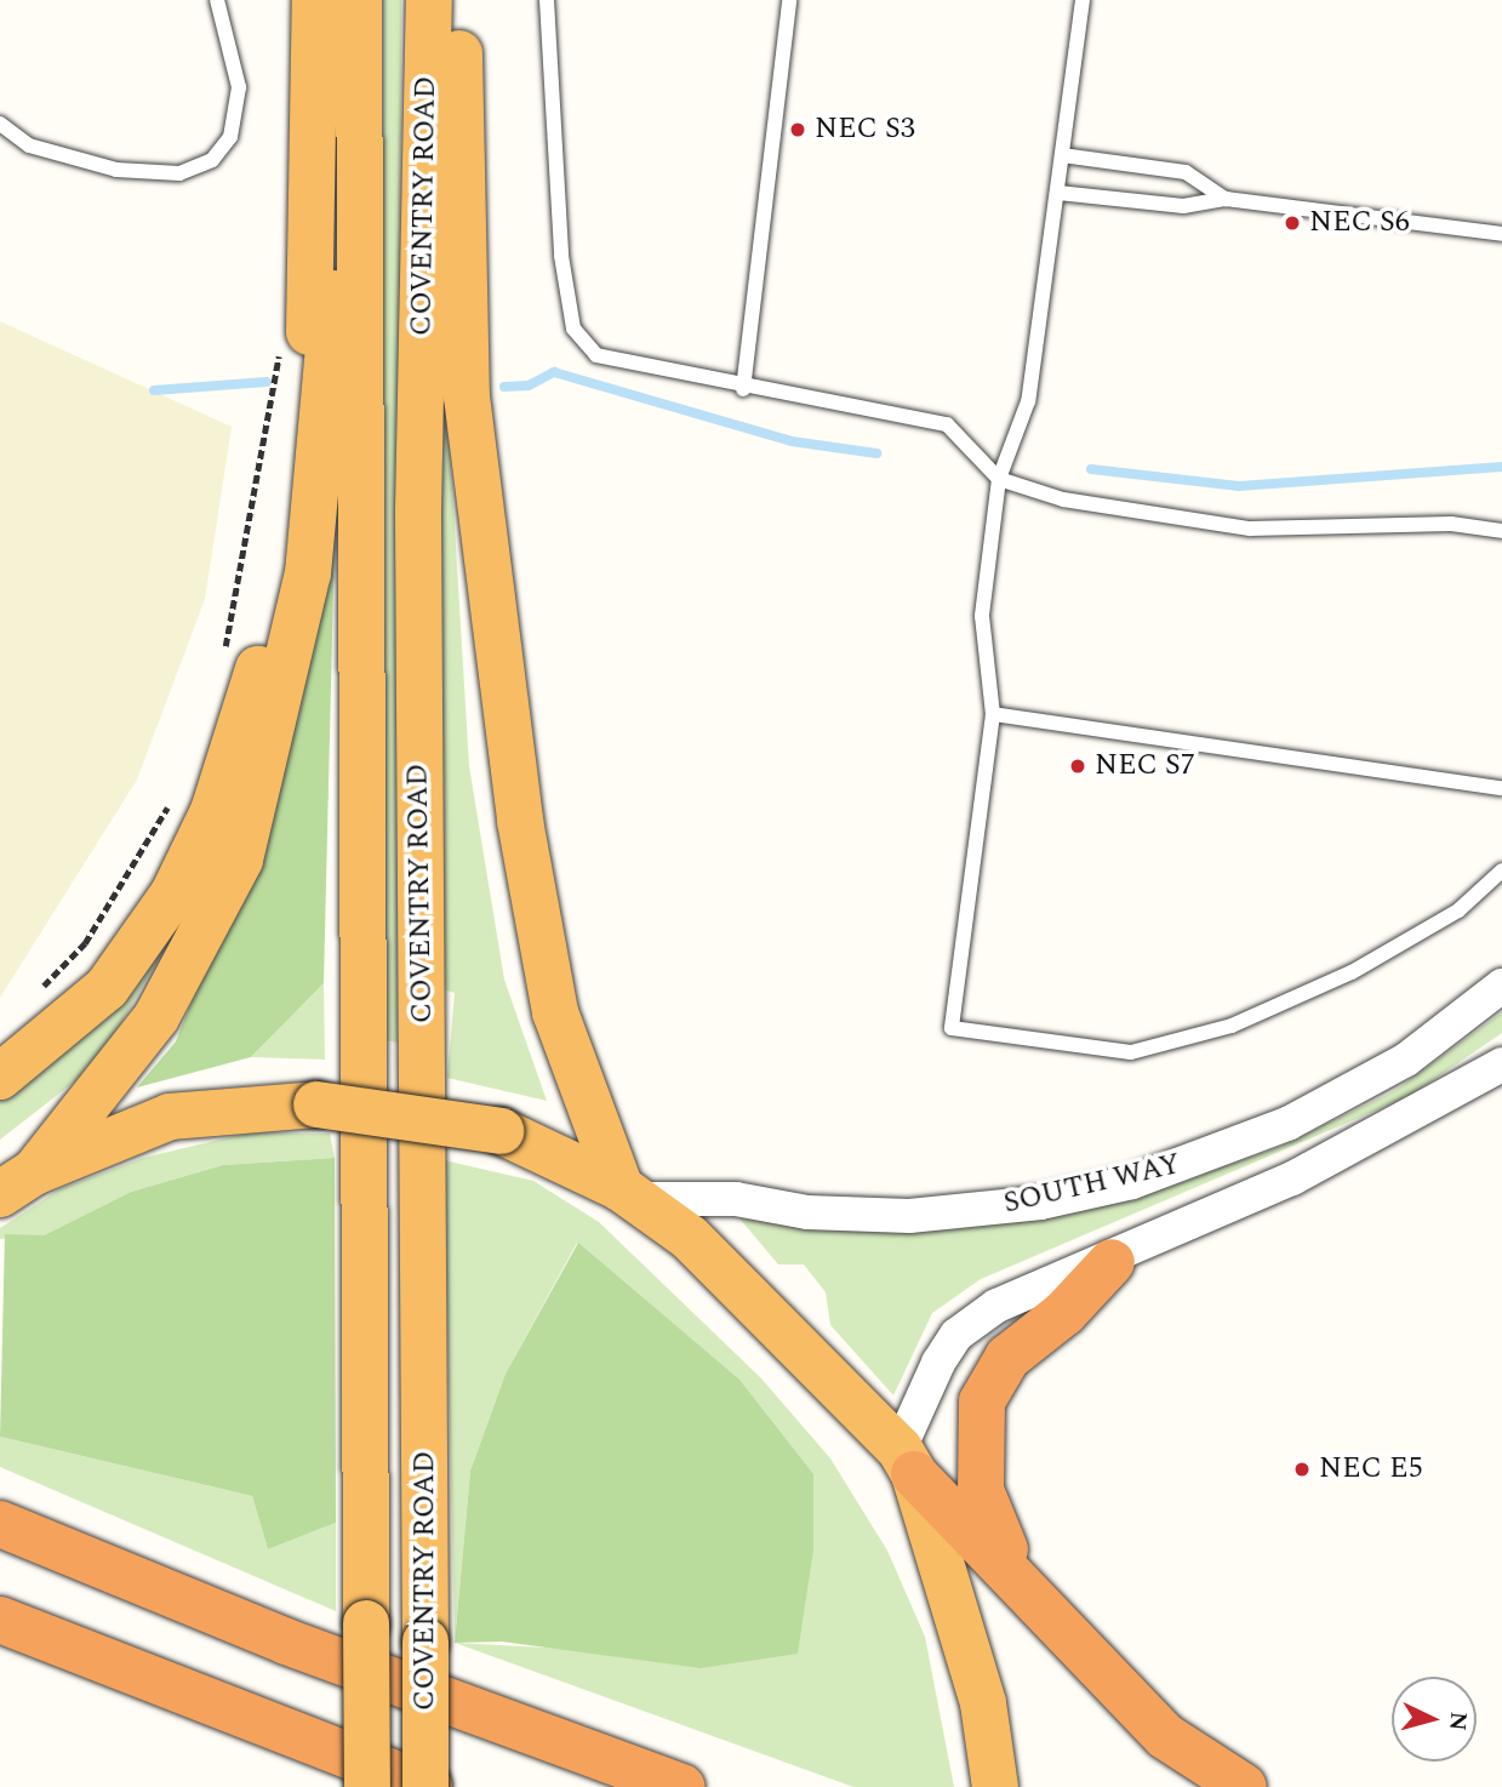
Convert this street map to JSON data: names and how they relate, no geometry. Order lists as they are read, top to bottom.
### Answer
{
  "streets": {
    "highway": ["COVENTRY ROAD"],
    "street": ["SOUTH WAY"]
  },
  "places": [
    "NEC S3",
    "NEC S6",
    "NEC S7",
    "NEC E5"
  ],
  "north": "right"
}
